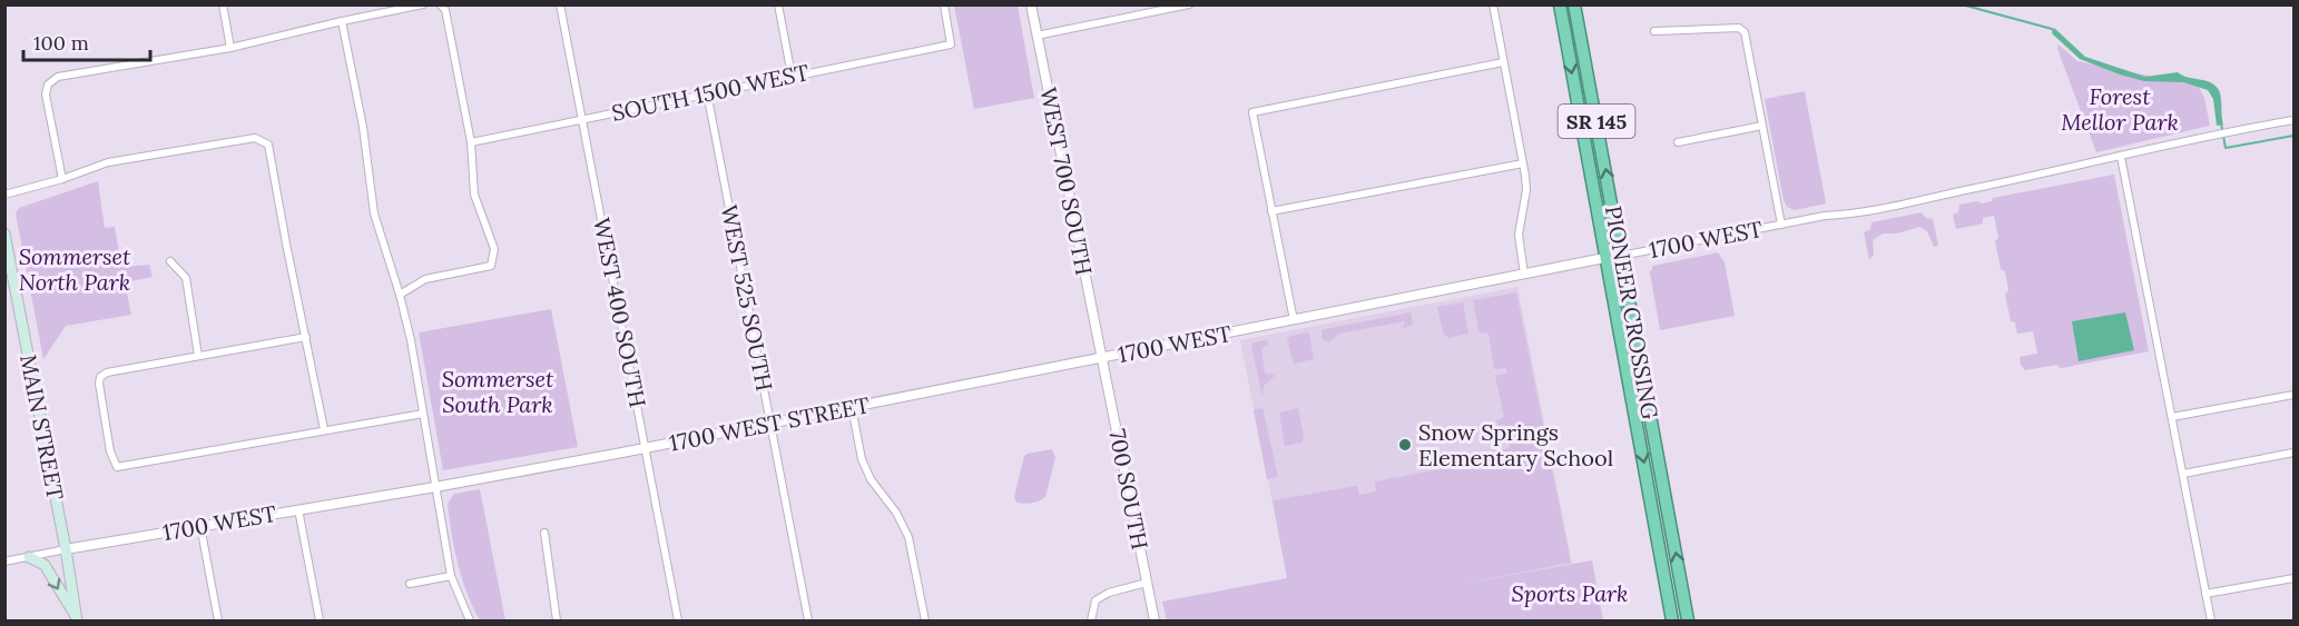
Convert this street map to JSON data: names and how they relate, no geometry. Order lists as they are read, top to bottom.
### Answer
{
  "streets": {
    "highway": ["SR 145", "PIONEER CROSSING"],
    "main road": ["MAIN STREET"],
    "street": [
      "SOUTH 1500 WEST",
      "WEST 700 SOUTH",
      "1700 WEST",
      "WEST 525 SOUTH",
      "WEST 400 SOUTH",
      "1700 WEST STREET",
      "700 SOUTH"
    ]
  },
  "crossings": [
    ["SOUTH 1500 WEST", "WEST 525 SOUTH"],
    ["SOUTH 1500 WEST", "WEST 400 SOUTH"],
    ["WEST 700 SOUTH", "1700 WEST"],
    ["WEST 700 SOUTH", "1700 WEST STREET"],
    ["WEST 700 SOUTH", "700 SOUTH"],
    ["1700 WEST", "PIONEER CROSSING"],
    ["1700 WEST", "1700 WEST STREET"],
    ["1700 WEST", "MAIN STREET"],
    ["1700 WEST", "700 SOUTH"],
    ["WEST 525 SOUTH", "1700 WEST STREET"],
    ["WEST 400 SOUTH", "1700 WEST STREET"],
    ["1700 WEST STREET", "700 SOUTH"]
  ],
  "parks": [
    "Forest Mellor Park",
    "Sommerset North Park",
    "Sommerset South Park",
    "Sports Park"
  ],
  "places": ["Snow Springs Elementary School"],
  "scale_bar": "100 m"
}
